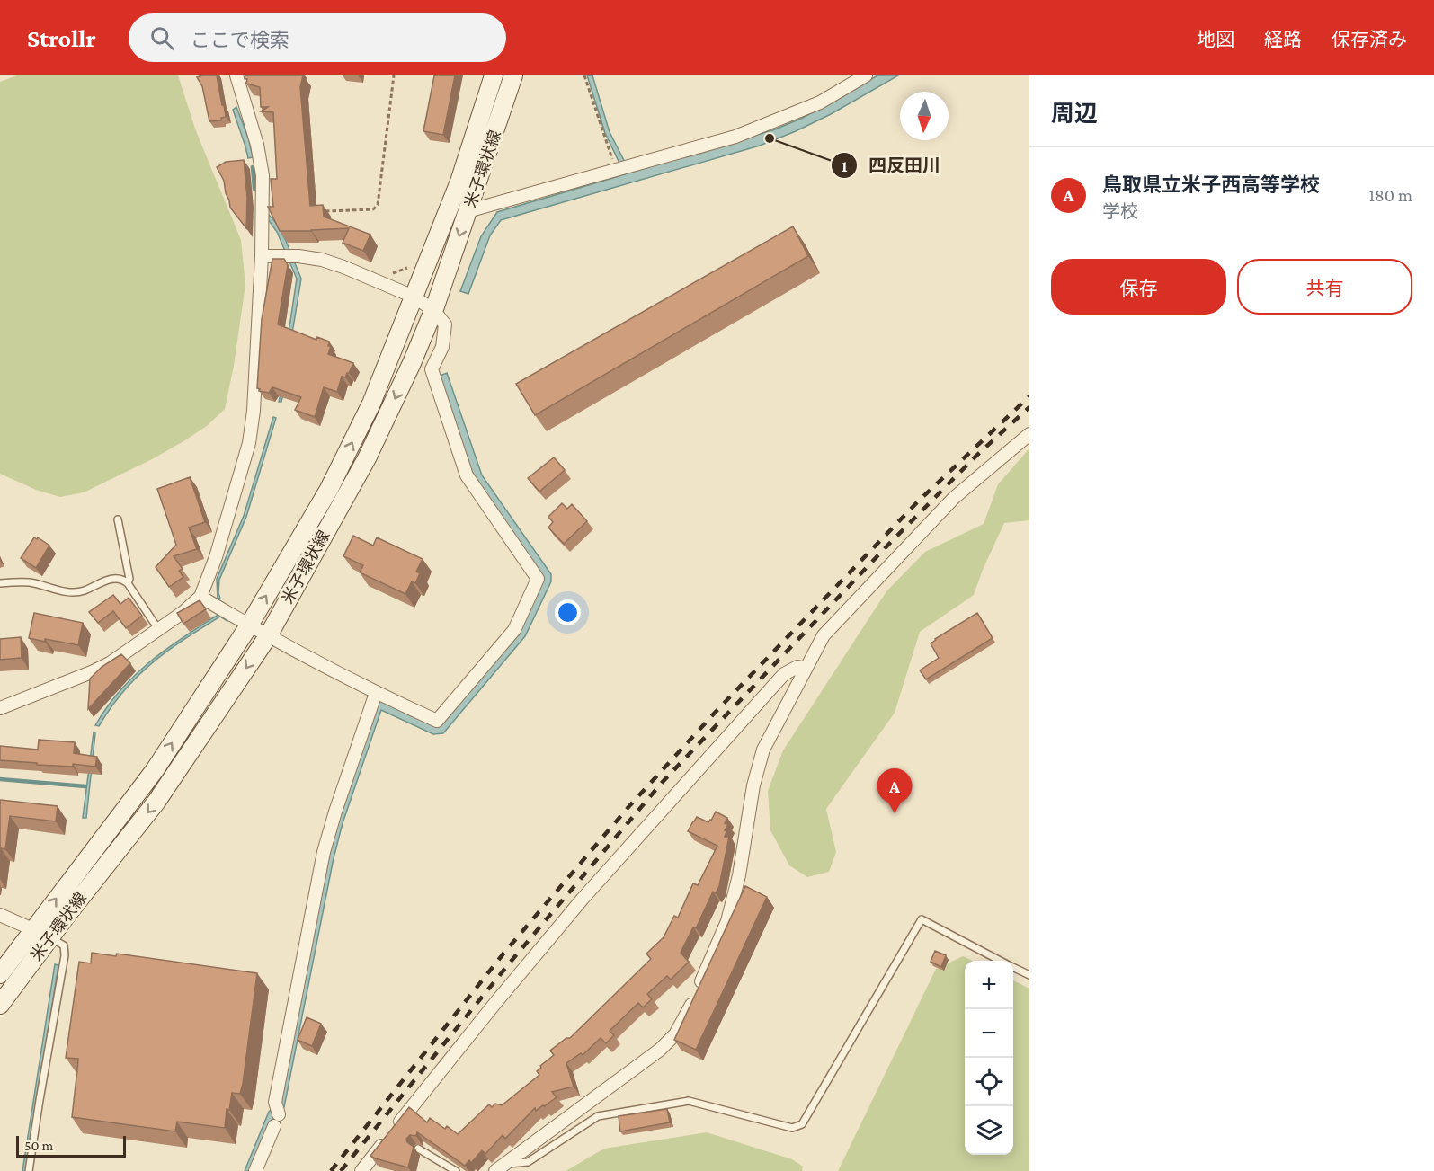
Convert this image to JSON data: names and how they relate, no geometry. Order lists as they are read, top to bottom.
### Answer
{
  "streets": {
    "main road": ["米子環状線"]
  },
  "places": ["四反田川"],
  "scale_bar": "50 m",
  "north": "bottom",
  "page": {
    "header": "Strollr",
    "search": "ここで検索",
    "nav": ["地図", "経路", "保存済み"],
    "heading": "周辺",
    "list": [
      {
        "mark": "A",
        "name": "鳥取県立米子西高等学校",
        "note": "学校",
        "value": "180 m"
      }
    ],
    "buttons": ["保存", "共有"],
    "pins": "A",
    "map_buttons": ["+", "−"],
    "scale": "50 m"
  }
}
